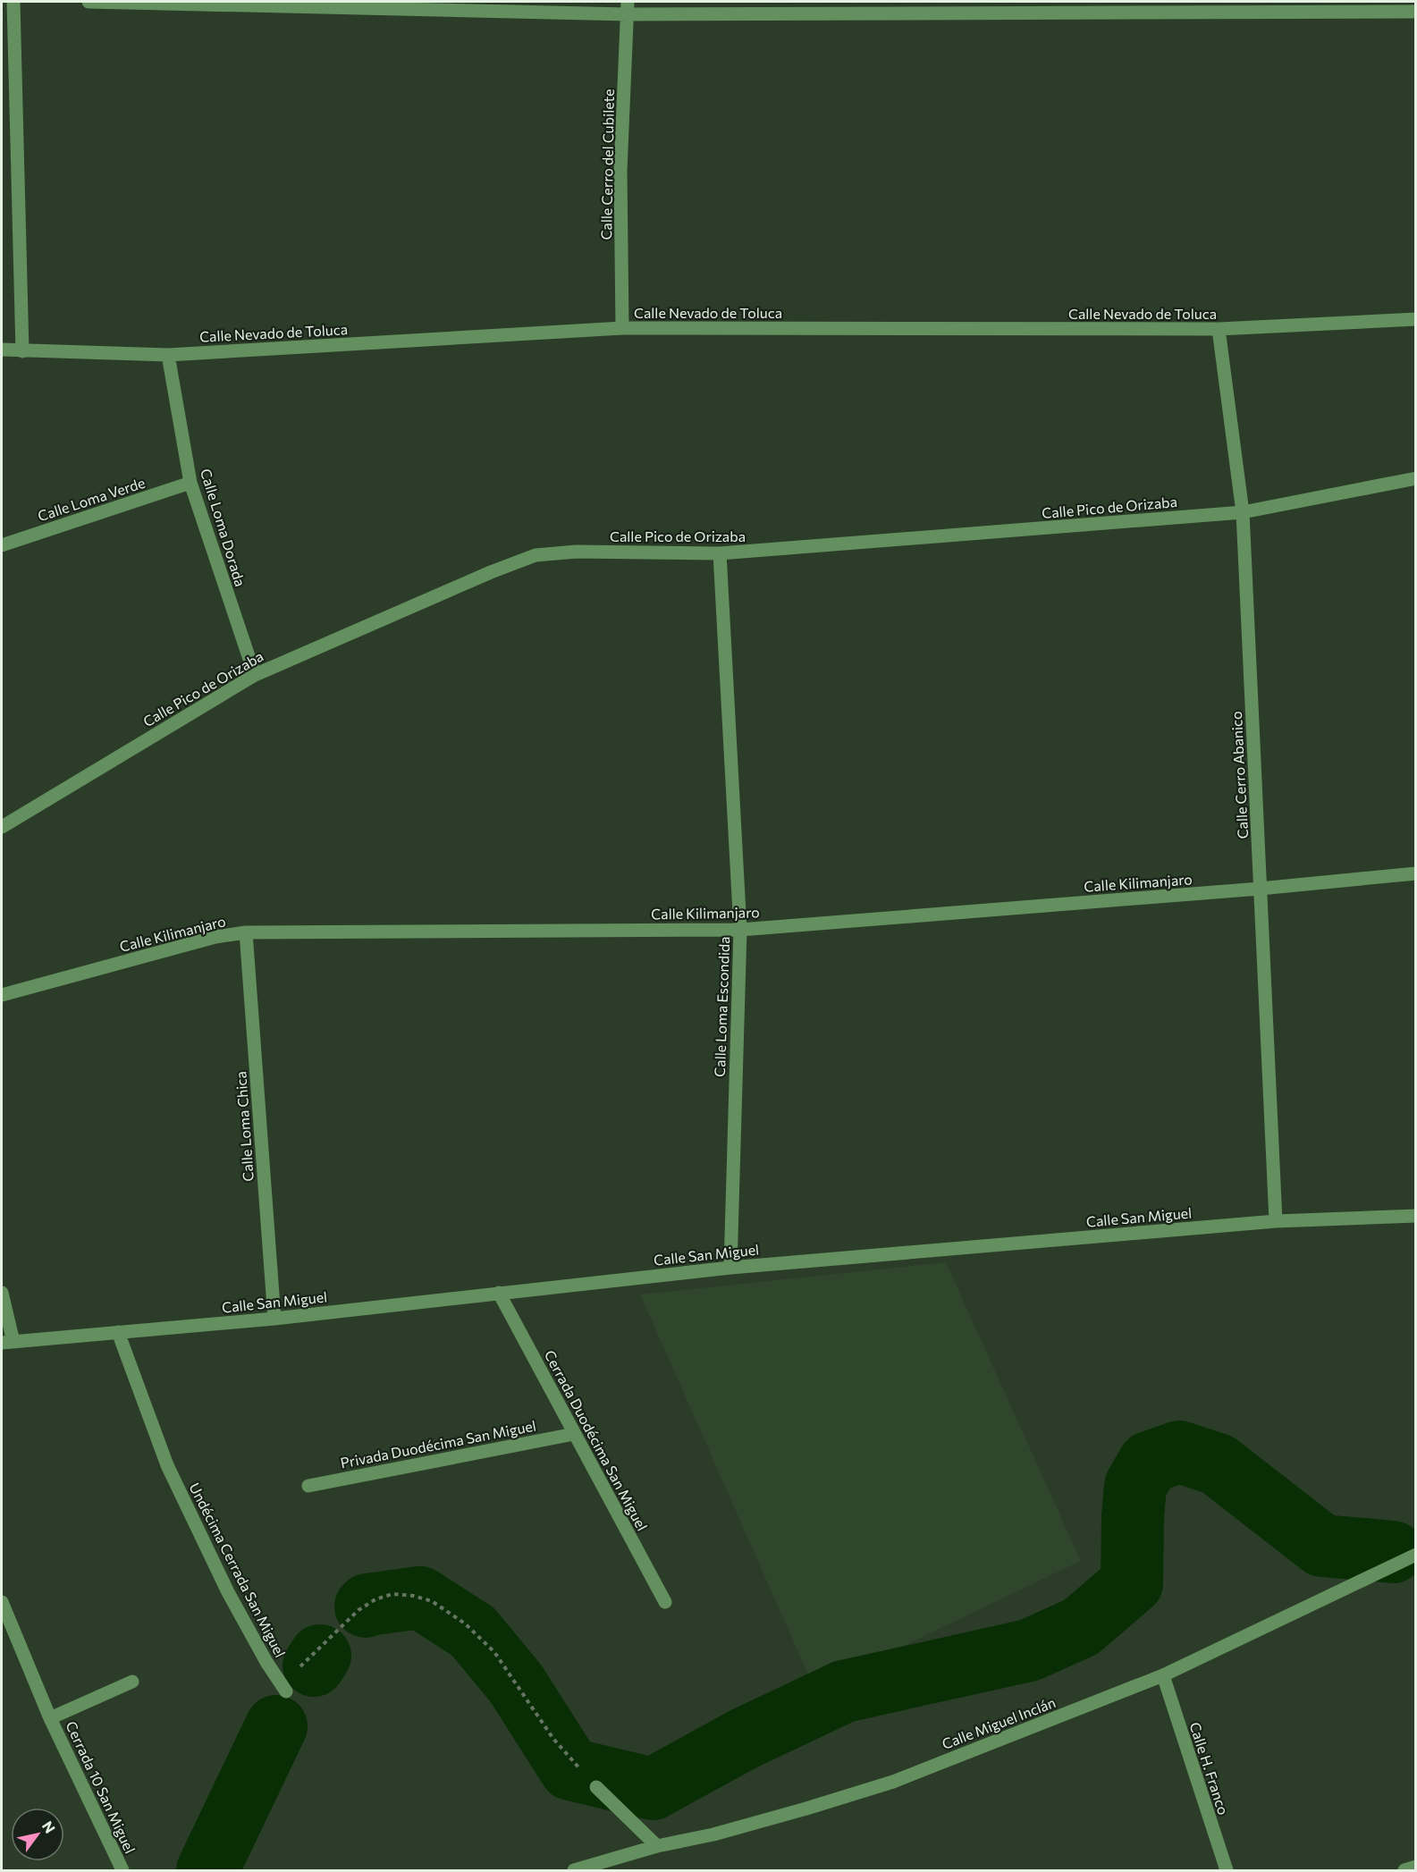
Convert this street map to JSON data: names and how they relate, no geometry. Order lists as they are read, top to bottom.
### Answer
{
  "streets": {
    "street": [
      "Calle Cerro del Cubilete",
      "Calle Nevado de Toluca",
      "Calle Loma Verde",
      "Calle Pico de Orizaba",
      "Calle Loma Dorada",
      "Calle Cerro Abanico",
      "Calle Kilimanjaro",
      "Calle Loma Escondida",
      "Calle Loma Chica",
      "Calle San Miguel",
      "Cerrada Duodécima San Miguel",
      "Privada Duodécima San Miguel",
      "Undécima Cerrada San Miguel",
      "Calle Miguel Inclán",
      "Calle H. Franco",
      "Cerrada 10 San Miguel"
    ]
  },
  "crossings": [
    ["Calle Cerro del Cubilete", "Calle Nevado de Toluca"],
    ["Calle Nevado de Toluca", "Calle Loma Dorada"],
    ["Calle Nevado de Toluca", "Calle Cerro Abanico"],
    ["Calle Loma Verde", "Calle Loma Dorada"],
    ["Calle Pico de Orizaba", "Calle Loma Dorada"],
    ["Calle Pico de Orizaba", "Calle Cerro Abanico"],
    ["Calle Pico de Orizaba", "Calle Loma Escondida"],
    ["Calle Cerro Abanico", "Calle Kilimanjaro"],
    ["Calle Cerro Abanico", "Calle San Miguel"],
    ["Calle Kilimanjaro", "Calle Loma Escondida"],
    ["Calle Kilimanjaro", "Calle Loma Chica"],
    ["Calle Loma Escondida", "Calle San Miguel"],
    ["Calle Loma Chica", "Calle San Miguel"],
    ["Calle San Miguel", "Cerrada Duodécima San Miguel"],
    ["Calle San Miguel", "Undécima Cerrada San Miguel"],
    ["Cerrada Duodécima San Miguel", "Privada Duodécima San Miguel"],
    ["Calle Miguel Inclán", "Calle H. Franco"]
  ],
  "north": "top right"
}
